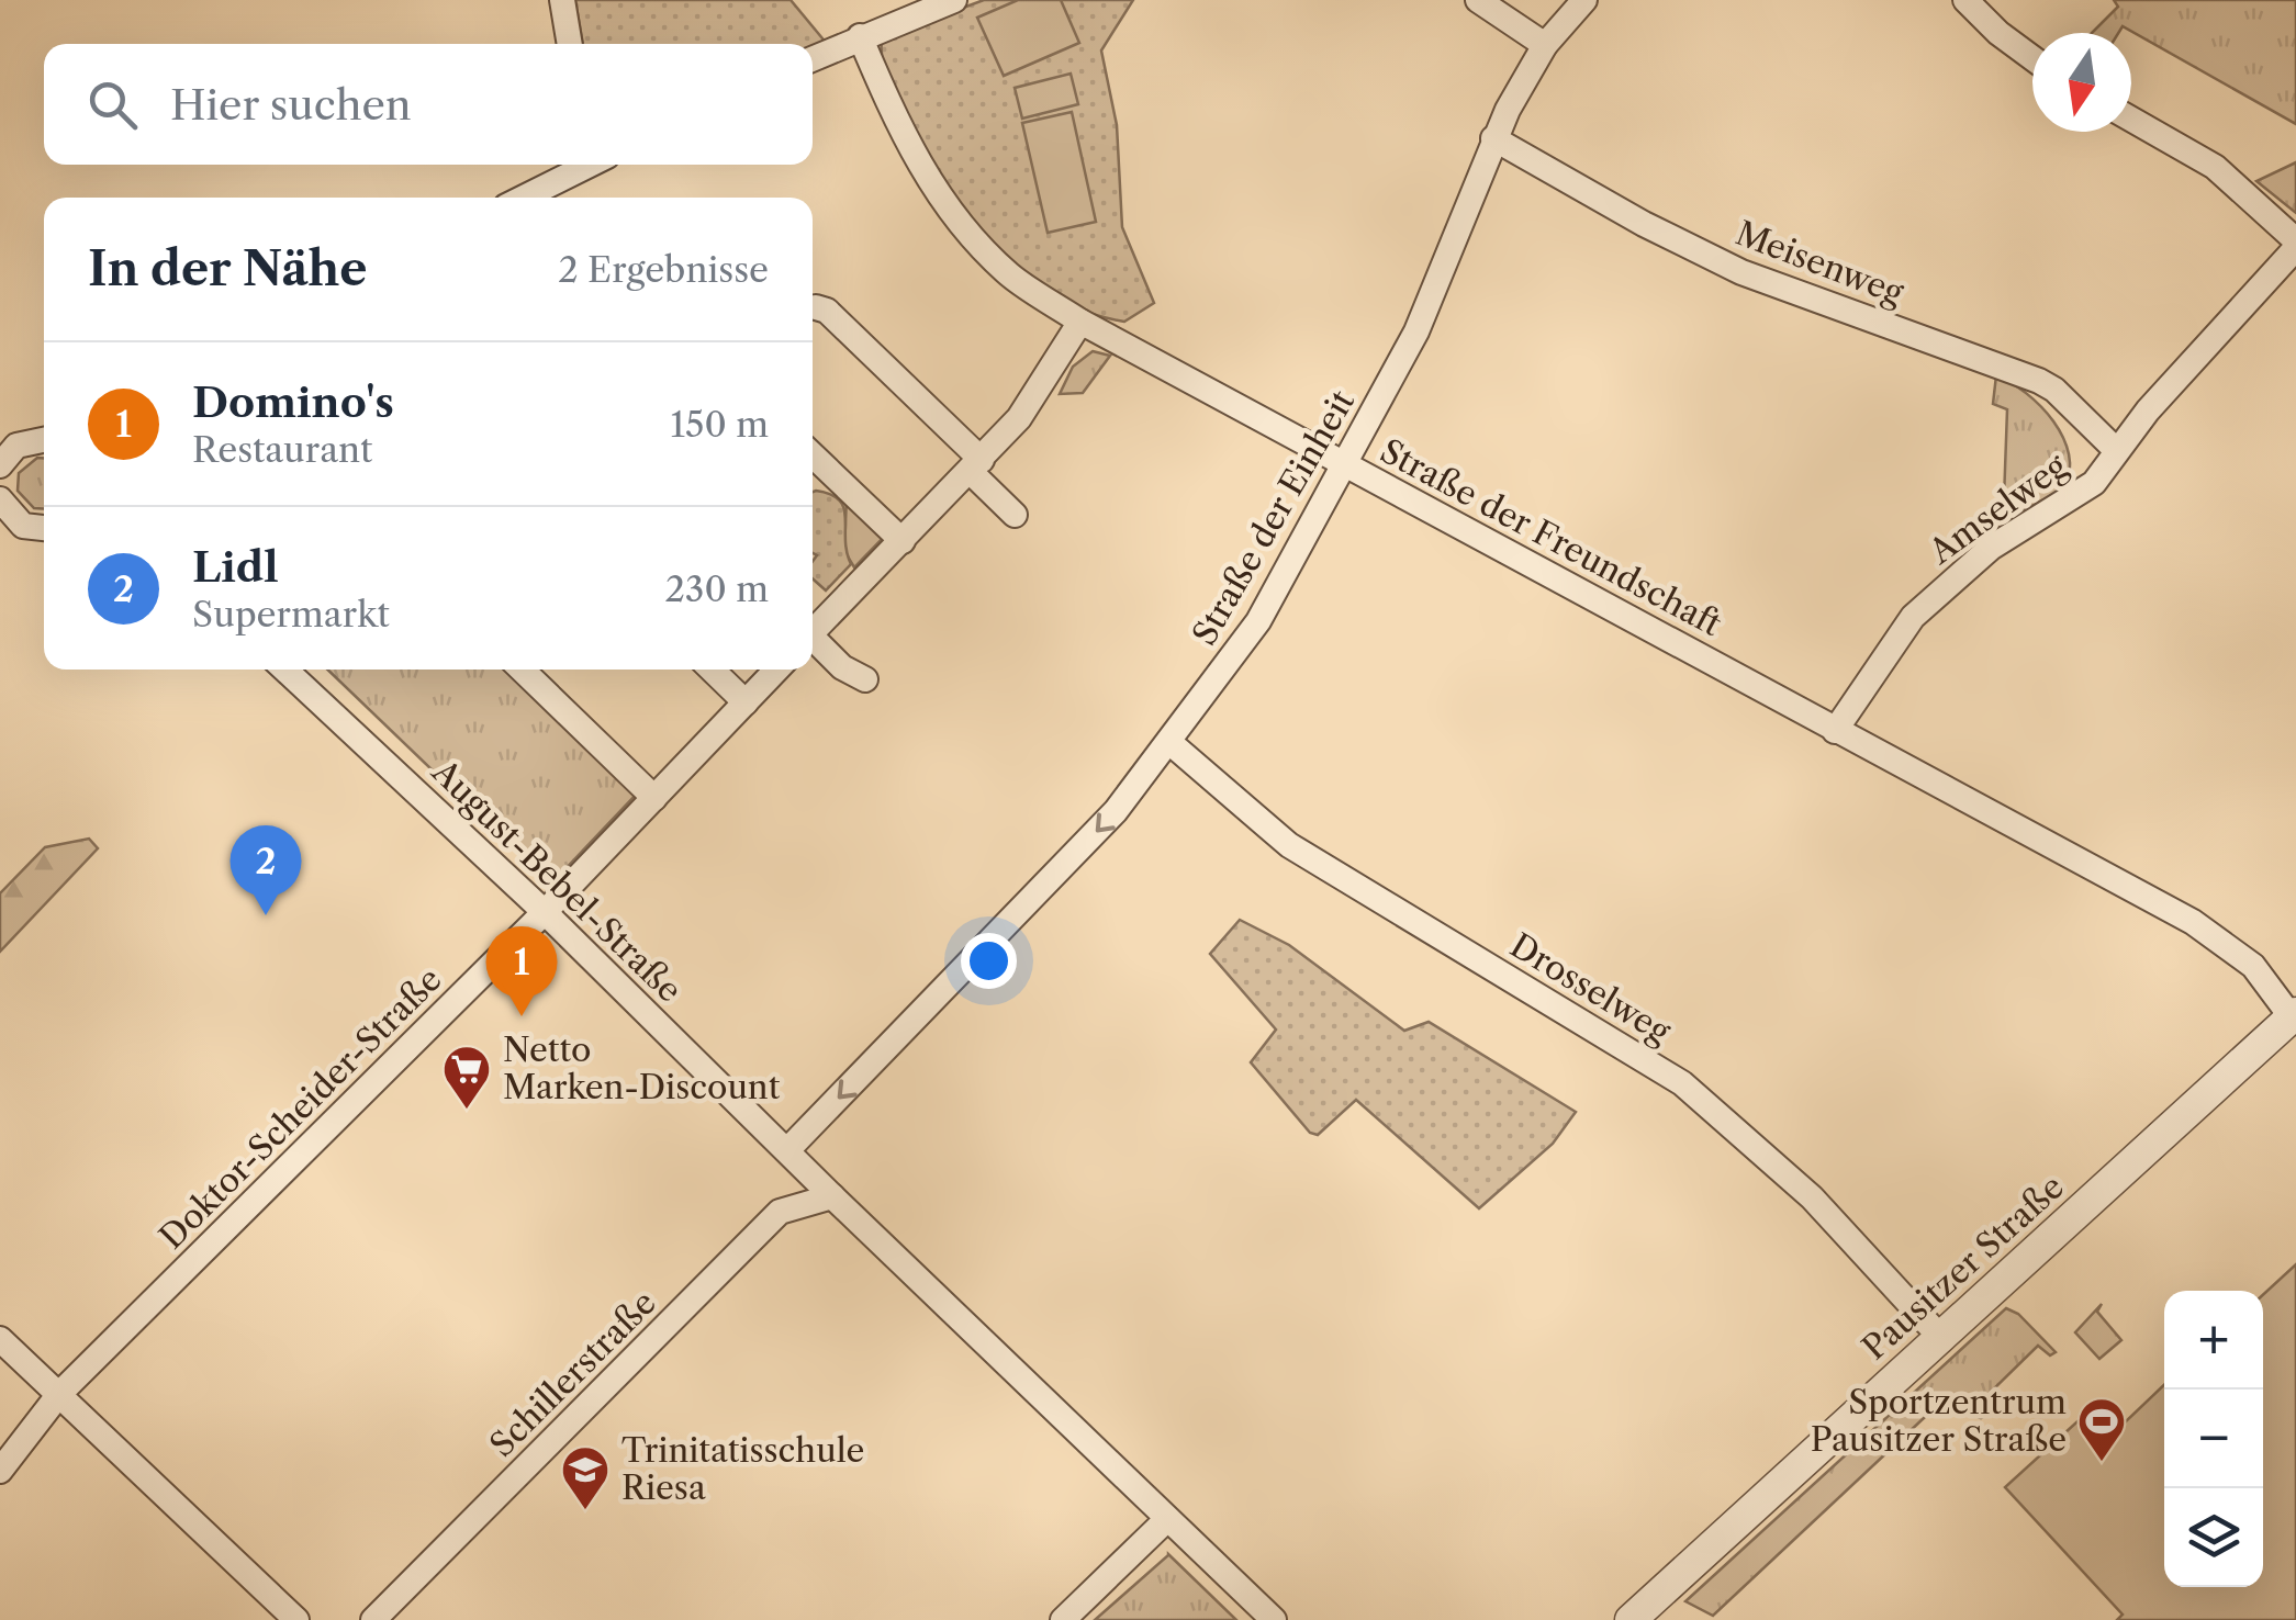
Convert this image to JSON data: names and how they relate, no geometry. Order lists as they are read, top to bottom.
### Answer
{
  "streets": {
    "street": [
      "Meisenweg",
      "Amselweg",
      "Straße der Einheit",
      "Straße der Freundschaft",
      "August-Bebel-Straße",
      "Drosselweg",
      "Doktor-Scheider-Straße",
      "Pausitzer Straße",
      "Schillerstraße"
    ]
  },
  "crossings": [
    ["Meisenweg", "Amselweg"],
    ["Meisenweg", "Straße der Einheit"],
    ["Amselweg", "Straße der Freundschaft"],
    ["Straße der Einheit", "Straße der Freundschaft"],
    ["Straße der Einheit", "August-Bebel-Straße"],
    ["Straße der Einheit", "Drosselweg"],
    ["Straße der Freundschaft", "Pausitzer Straße"],
    ["August-Bebel-Straße", "Doktor-Scheider-Straße"],
    ["August-Bebel-Straße", "Schillerstraße"],
    ["Drosselweg", "Pausitzer Straße"]
  ],
  "one_way": ["Straße der Einheit"],
  "places": {
    "supermarket": ["Netto Marken-Discount"],
    "sports": ["Sportzentrum Pausitzer Straße"],
    "school or university": ["Trinitatisschule Riesa"]
  },
  "north": "bottom",
  "page": {
    "search": "Hier suchen",
    "heading": ["In der Nähe", "2 Ergebnisse"],
    "list": [
      {
        "mark": "1",
        "name": "Domino's",
        "note": "Restaurant",
        "value": "150 m"
      },
      {
        "mark": "2",
        "name": "Lidl",
        "note": "Supermarkt",
        "value": "230 m"
      }
    ],
    "pins": ["2", "1"],
    "map_buttons": ["+", "−"]
  }
}
